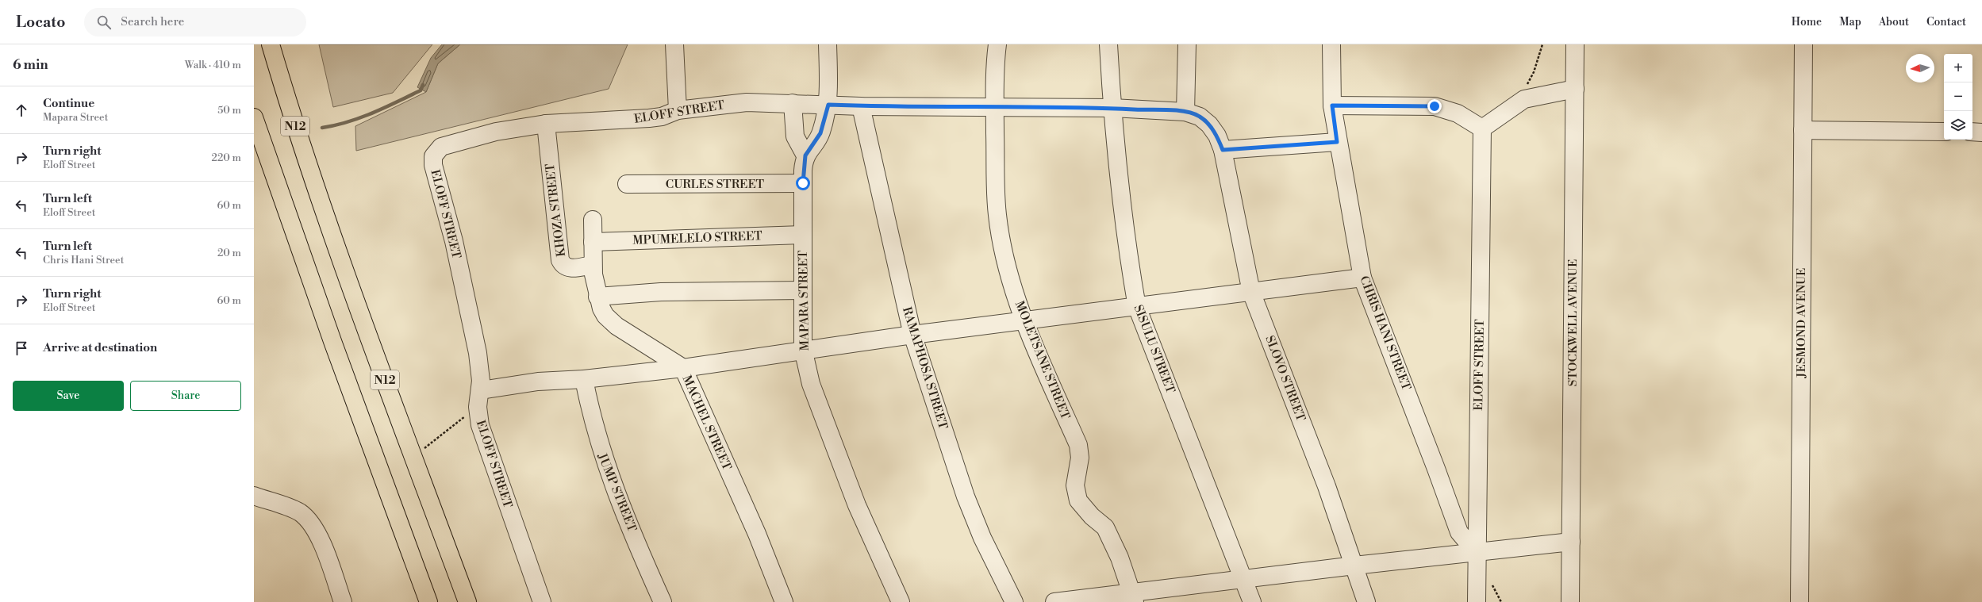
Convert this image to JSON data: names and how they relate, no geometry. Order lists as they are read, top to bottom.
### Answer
{
  "streets": {
    "highway": ["N12"],
    "street": [
      "ELOFF STREET",
      "CURLES STREET",
      "KHOZA STREET",
      "MPUMELELO STREET",
      "MAPARA STREET",
      "STOCKWELL AVENUE",
      "JESMOND AVENUE",
      "CHRIS HANI STREET",
      "SISULU STREET",
      "MOLETSANE STREET",
      "RAMAPHOSA STREET",
      "SLOVO STREET",
      "MACHEL STREET",
      "JUMP STREET"
    ]
  },
  "crossings": [
    ["ELOFF STREET", "KHOZA STREET"],
    ["ELOFF STREET", "MAPARA STREET"],
    ["ELOFF STREET", "CHRIS HANI STREET"],
    ["ELOFF STREET", "SISULU STREET"],
    ["ELOFF STREET", "MOLETSANE STREET"],
    ["ELOFF STREET", "RAMAPHOSA STREET"],
    ["ELOFF STREET", "SLOVO STREET"],
    ["CURLES STREET", "MAPARA STREET"],
    ["KHOZA STREET", "MACHEL STREET"],
    ["MPUMELELO STREET", "MAPARA STREET"],
    ["MPUMELELO STREET", "MACHEL STREET"]
  ],
  "north": "left",
  "page": {
    "header": "Locato",
    "search": "Search here",
    "nav": [
      "Home",
      "Map",
      "About",
      "Contact"
    ],
    "heading": ["6 min", "Walk · 410 m"],
    "map_buttons": ["+", "−"],
    "list": [
      ["Continue", "Mapara Street", "50 m"],
      ["Turn right", "Eloff Street", "220 m"],
      ["Turn left", "Eloff Street", "60 m"],
      ["Turn left", "Chris Hani Street", "20 m"],
      ["Turn right", "Eloff Street", "60 m"],
      "Arrive at destination"
    ],
    "buttons": ["Save", "Share"]
  }
}
